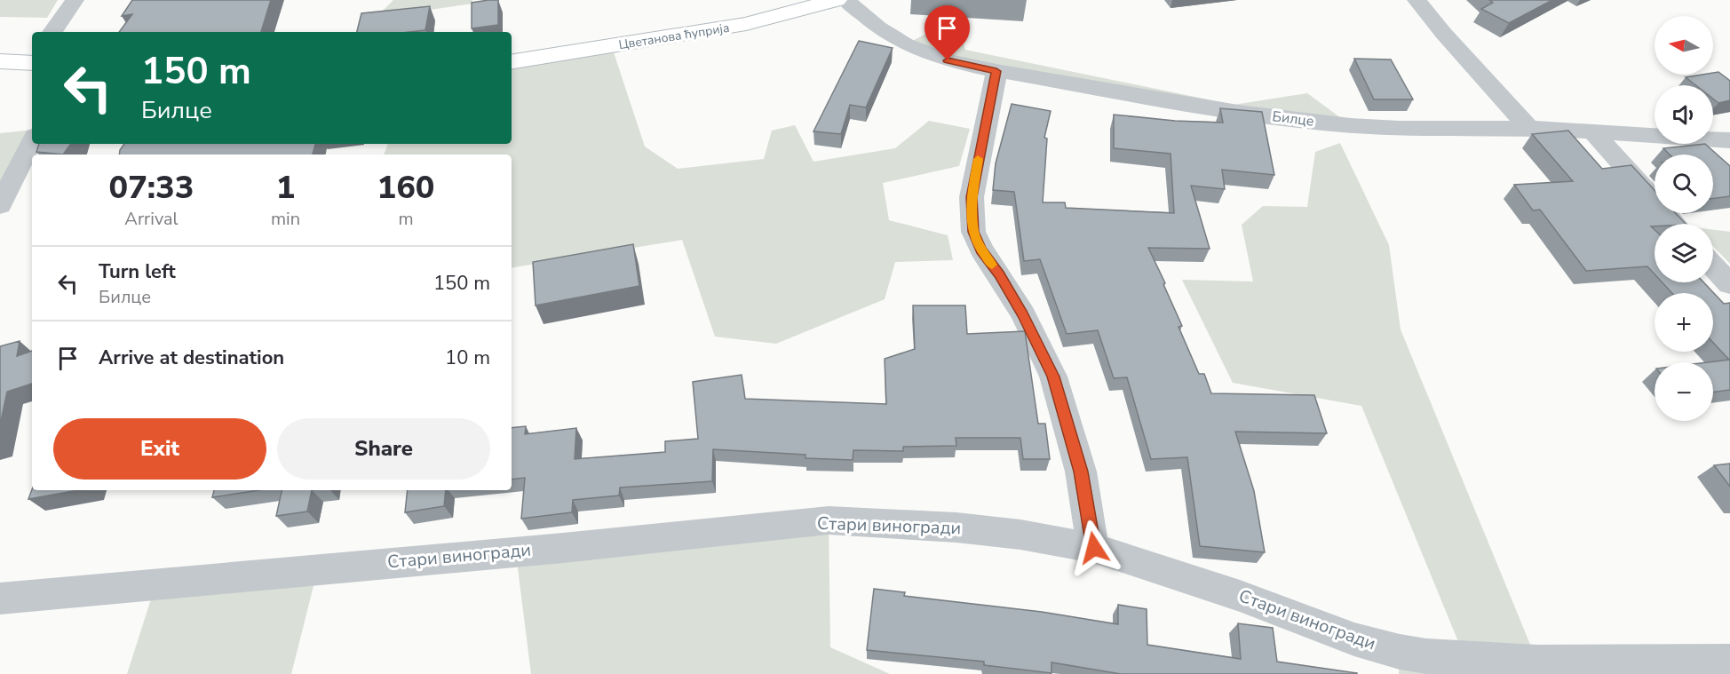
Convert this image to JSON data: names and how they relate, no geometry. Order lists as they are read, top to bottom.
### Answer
{
  "streets": {
    "street": ["Цветанова ћуприја", "Билце", "Стари виногради"]
  },
  "north": "left",
  "page": {
    "map_buttons": ["+", "−"],
    "turn": ["150 m", "Билце"],
    "eta": [
      "07:33",
      "Arrival",
      "1",
      "min",
      "160",
      "m"
    ],
    "list": [
      {
        "name": "Turn left",
        "note": "Билце",
        "value": "150 m"
      },
      {
        "name": "Arrive at destination",
        "value": "10 m"
      }
    ],
    "buttons": ["Exit", "Share"]
  }
}
